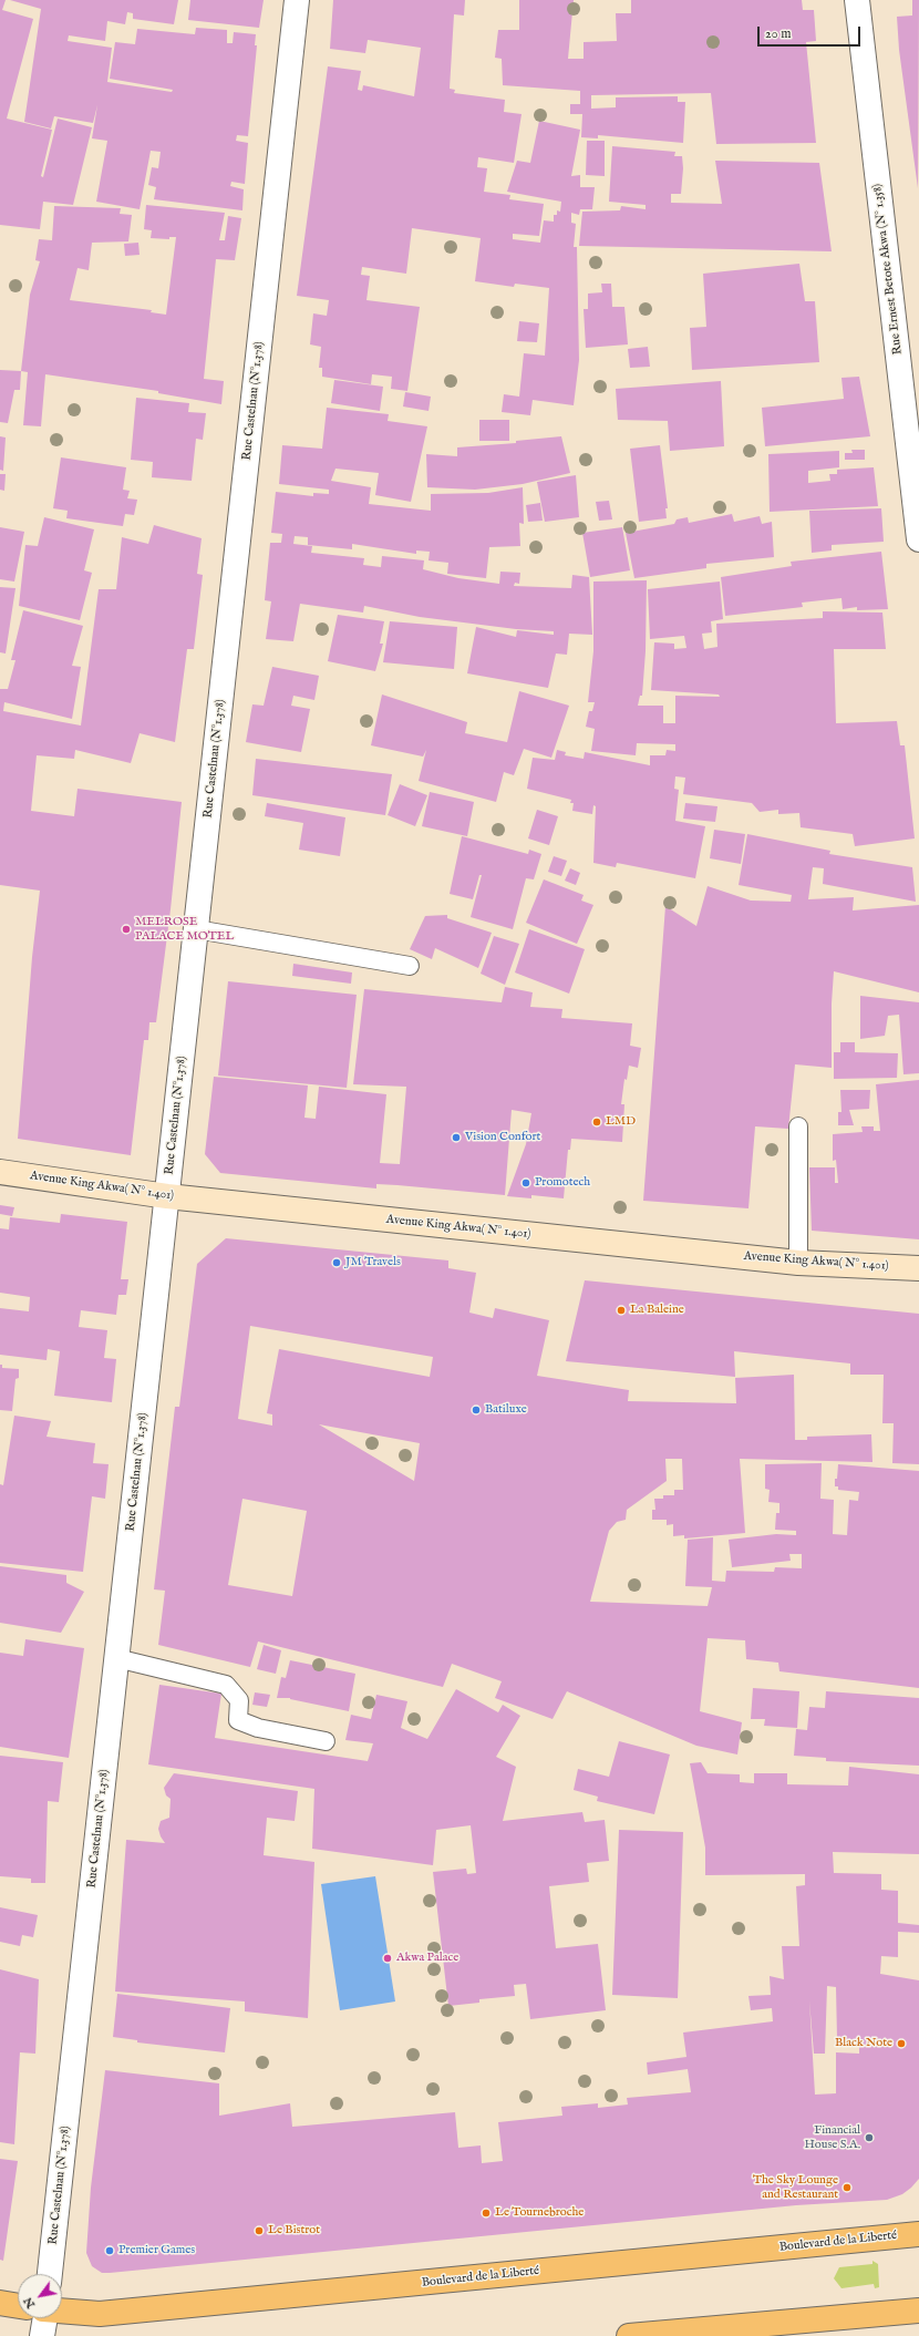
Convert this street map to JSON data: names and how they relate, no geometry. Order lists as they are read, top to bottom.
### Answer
{
  "streets": {
    "main road": ["Boulevard de la Liberté"],
    "street": ["Rue Ernest Betote Akwa (N° 1.358)", "Rue Castelnau (N°1.378)", "Avenue King Akwa( N° 1.401)"]
  },
  "crossings": [
    ["Rue Castelnau (N°1.378)", "Avenue King Akwa( N° 1.401)"]
  ],
  "places": [
    "MELROSE PALACE MOTEL",
    "LMD",
    "Vision Confort",
    "Promotech",
    "JM Travels",
    "La Baleine",
    "Batiluxe",
    "Akwa Palace",
    "Black Note",
    "Financial House S.A.",
    "The Sky Lounge and Restaurant",
    "Le Tournebroche",
    "Le Bistrot",
    "Premier Games"
  ],
  "scale_bar": "20 m",
  "north": "bottom left"
}
